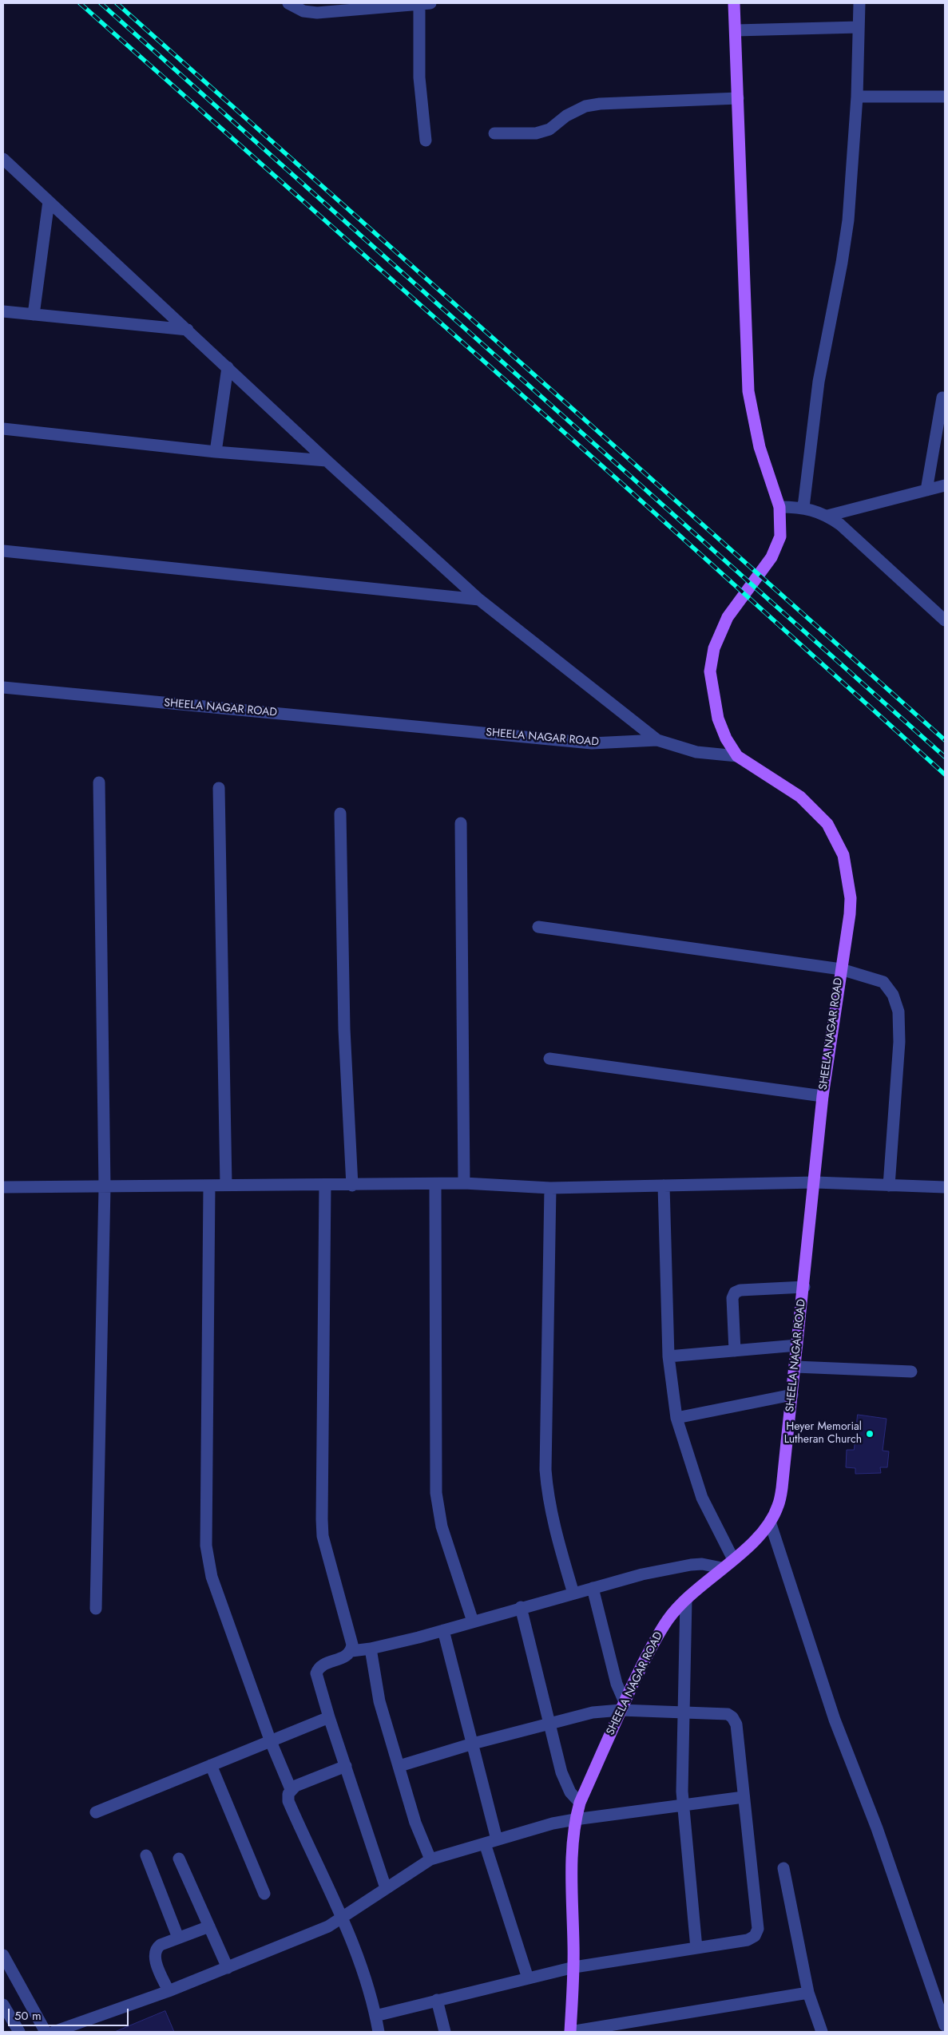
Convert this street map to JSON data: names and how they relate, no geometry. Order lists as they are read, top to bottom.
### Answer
{
  "streets": {
    "main road": ["SHEELA NAGAR ROAD"]
  },
  "places": ["Heyer Memorial Lutheran Church"],
  "scale_bar": "50 m"
}
